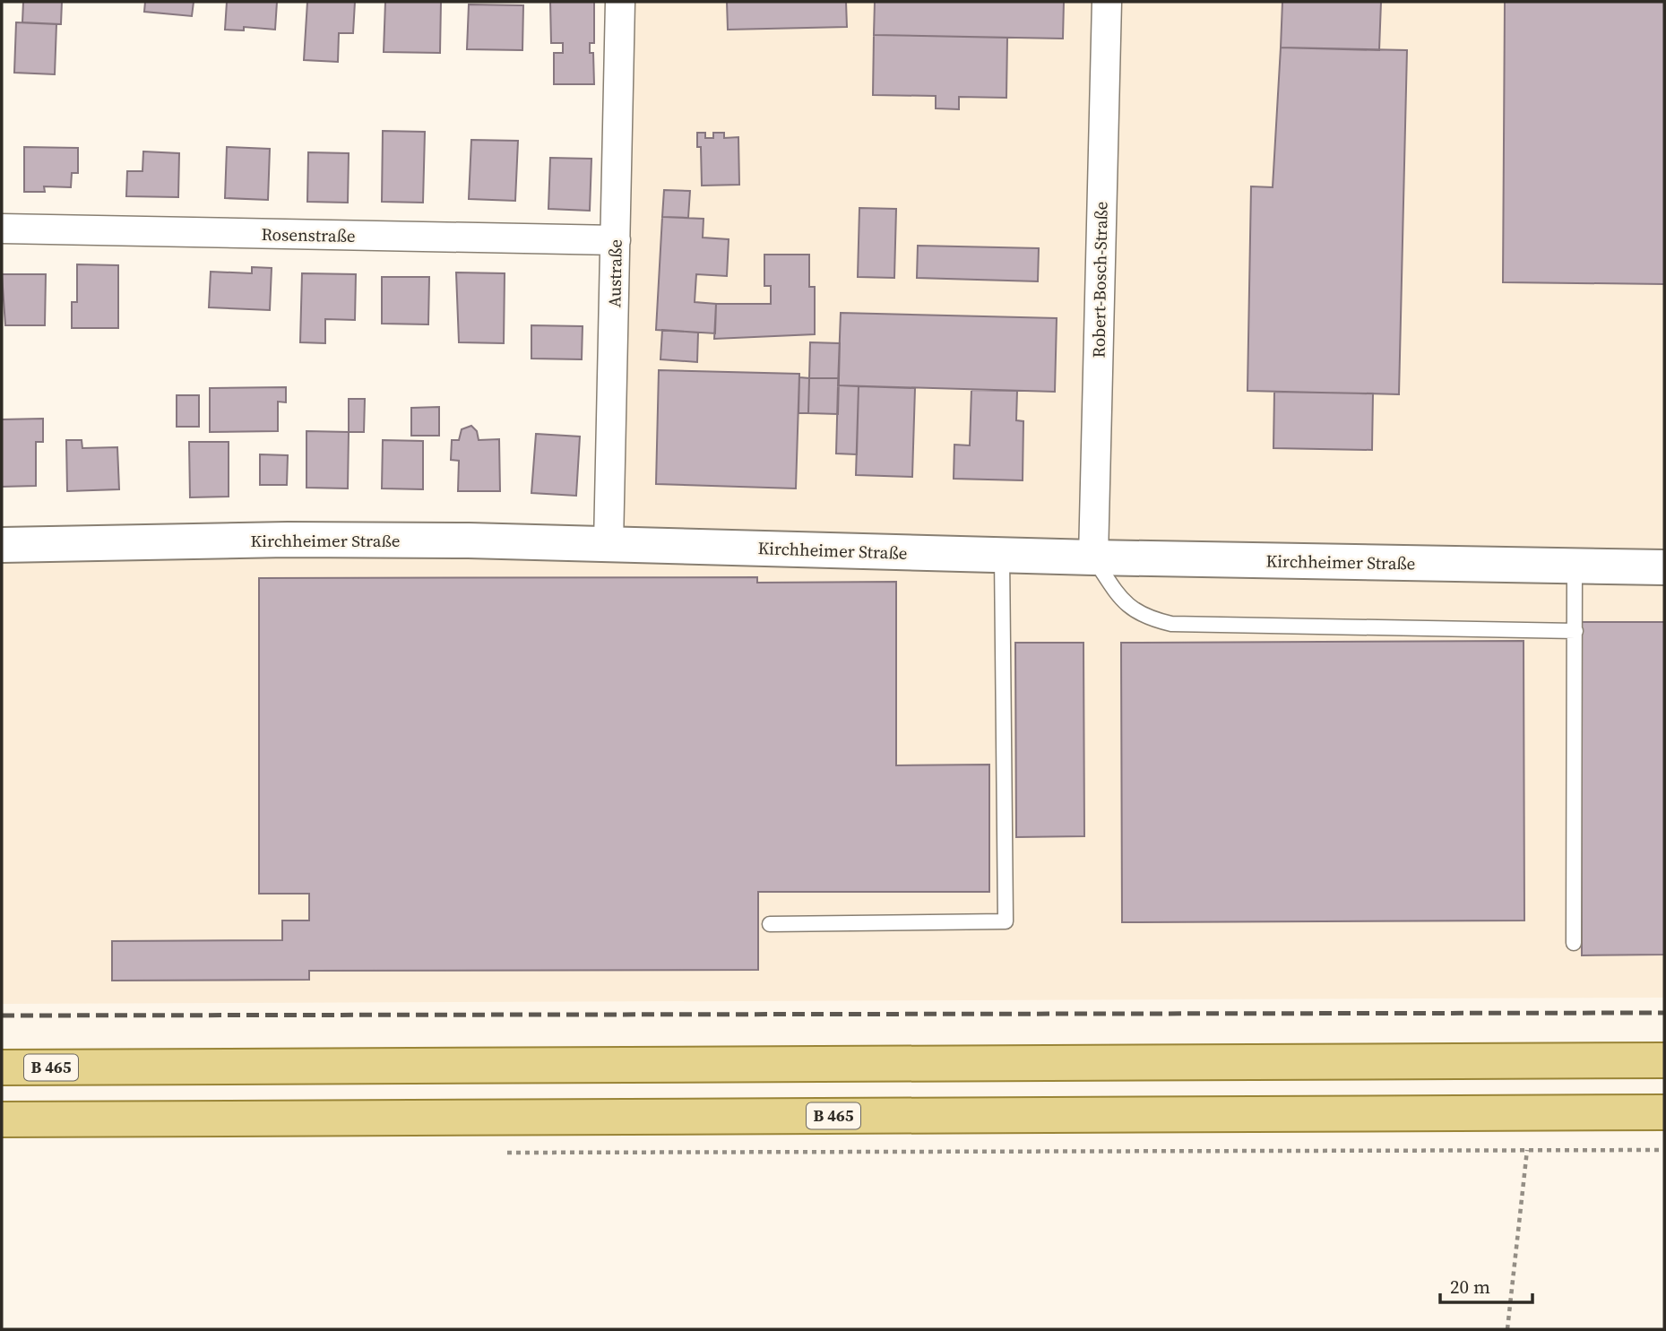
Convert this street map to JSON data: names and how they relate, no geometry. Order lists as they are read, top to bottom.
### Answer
{
  "streets": {
    "main road": ["B 465"],
    "street": [
      "Rosenstraße",
      "Austraße",
      "Robert-Bosch-Straße",
      "Kirchheimer Straße"
    ]
  },
  "crossings": [
    ["Rosenstraße", "Austraße"],
    ["Austraße", "Kirchheimer Straße"],
    ["Robert-Bosch-Straße", "Kirchheimer Straße"]
  ],
  "scale_bar": "20 m"
}
